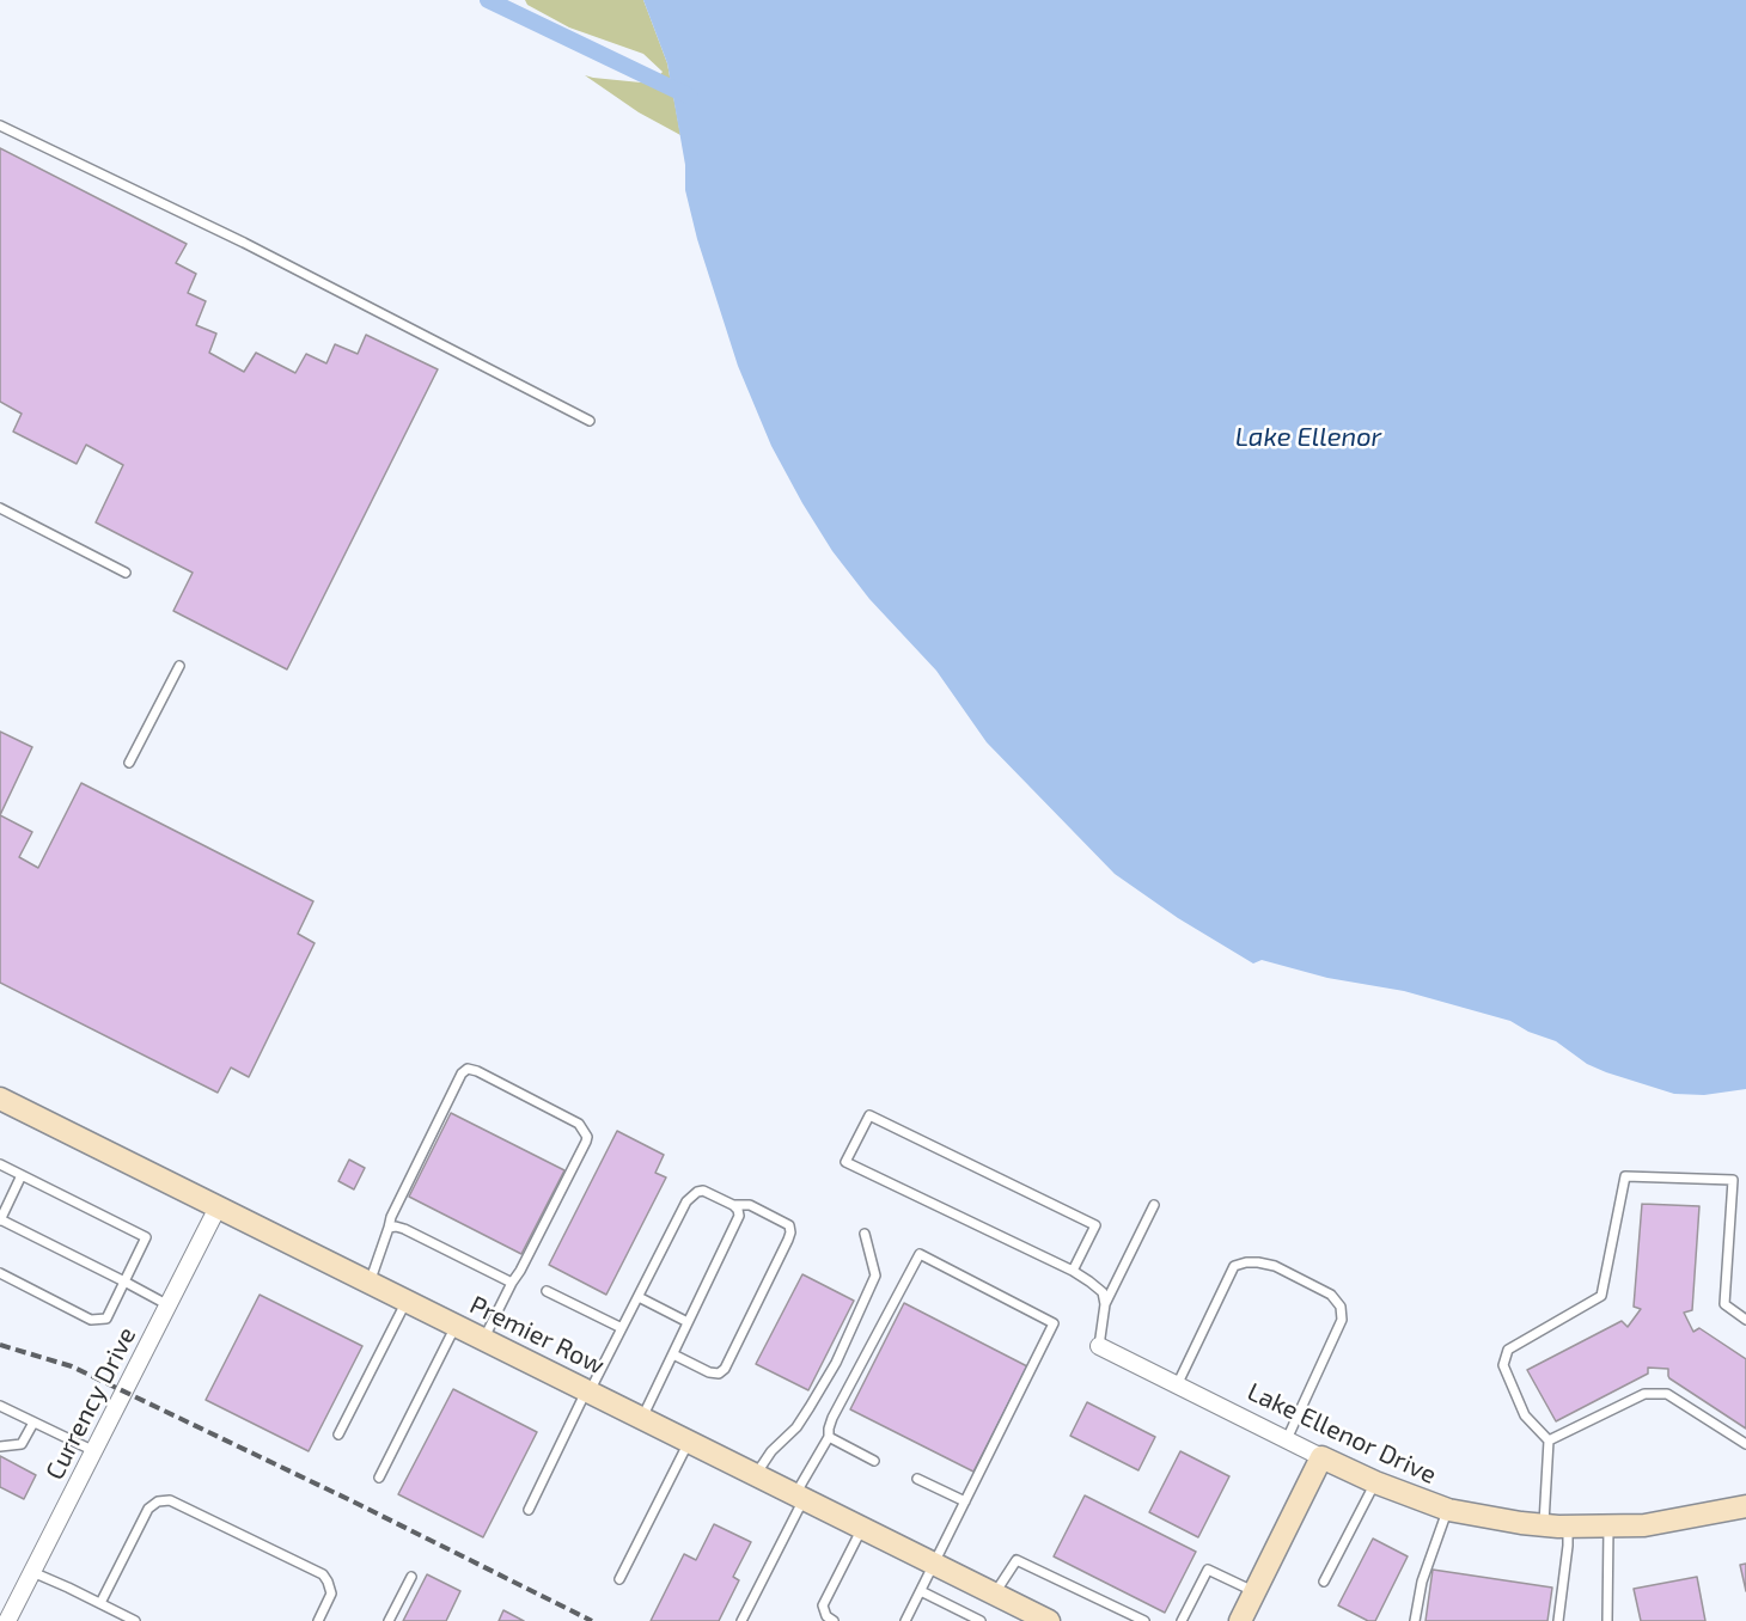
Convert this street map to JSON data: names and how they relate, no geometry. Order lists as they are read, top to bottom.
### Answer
{
  "streets": {
    "street": ["Premier Row", "Currency Drive", "Lake Ellenor Drive"]
  },
  "crossings": [
    ["Premier Row", "Currency Drive"]
  ],
  "water": ["Lake Ellenor"]
}
